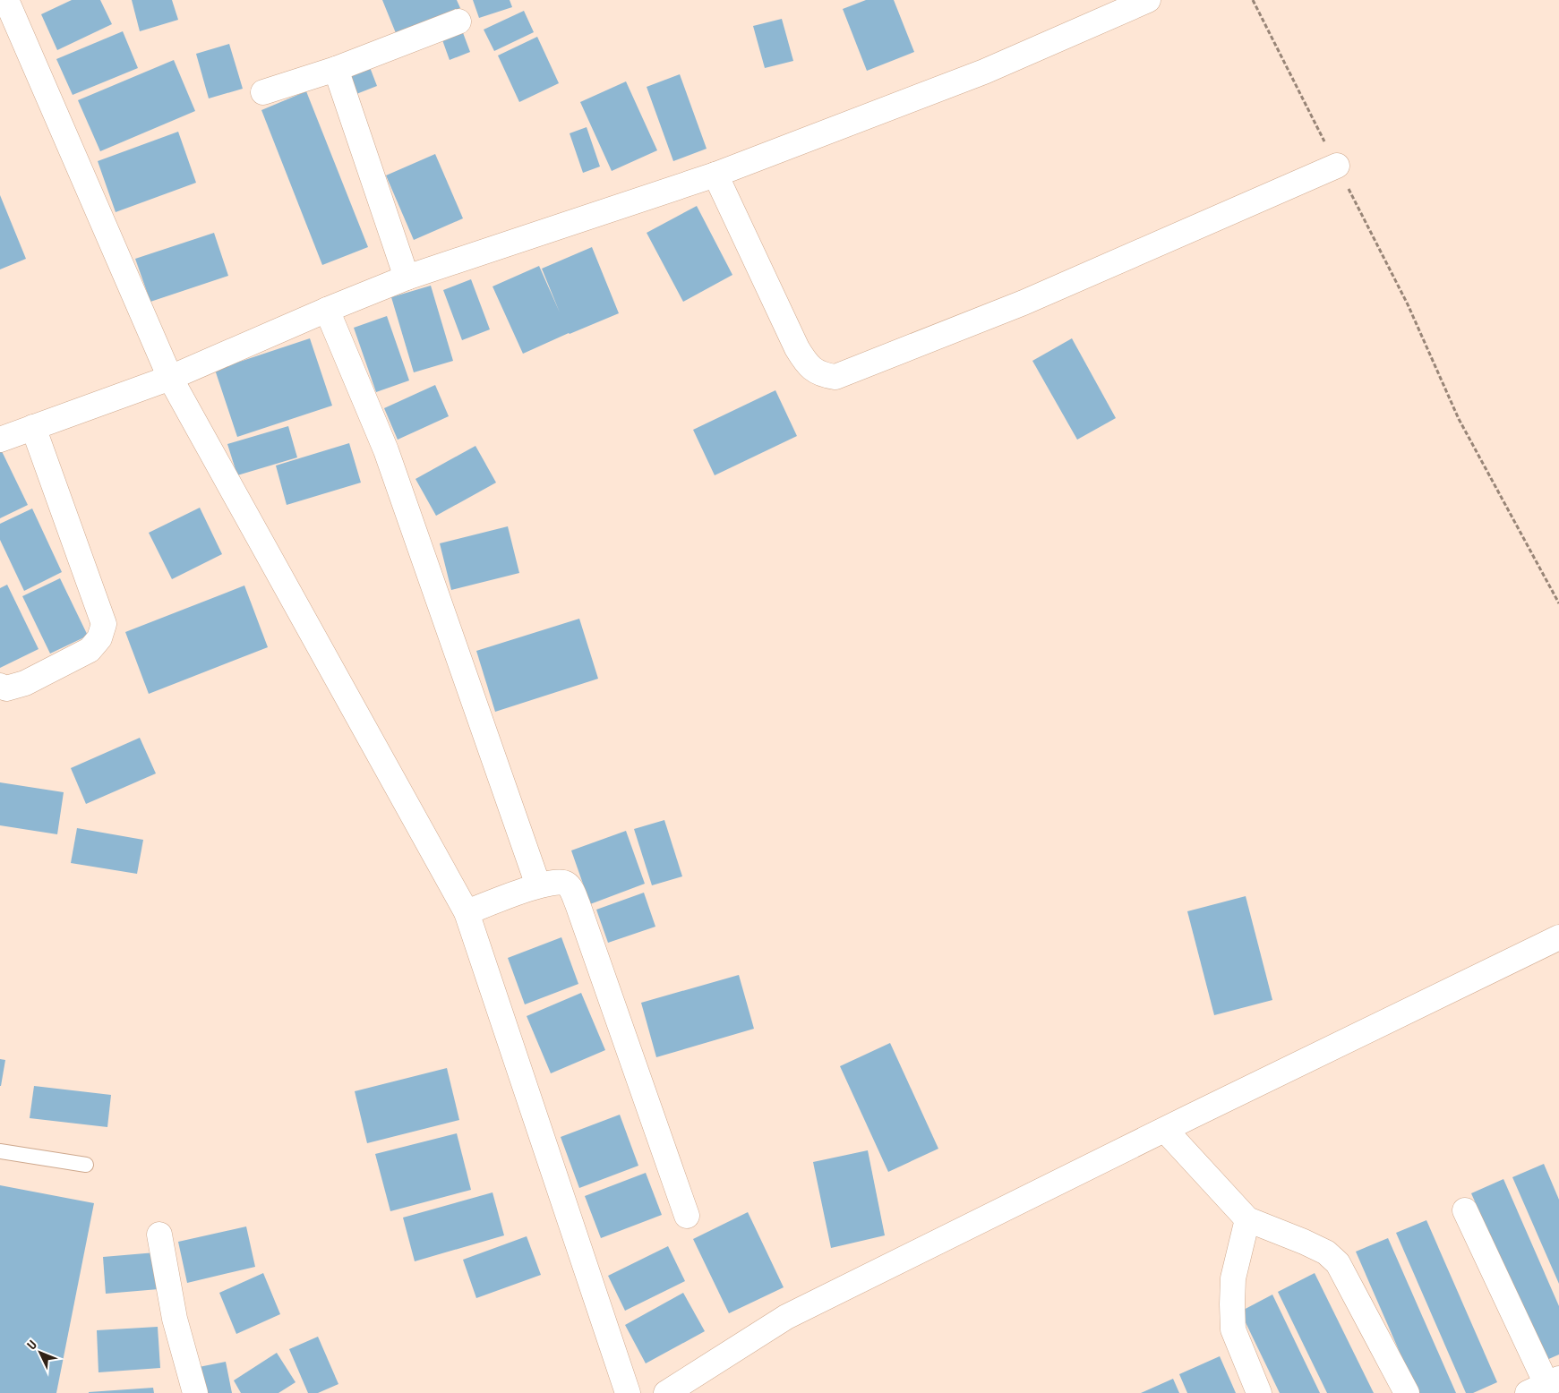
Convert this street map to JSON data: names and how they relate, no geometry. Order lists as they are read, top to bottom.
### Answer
{
  "north": "top left"
}
